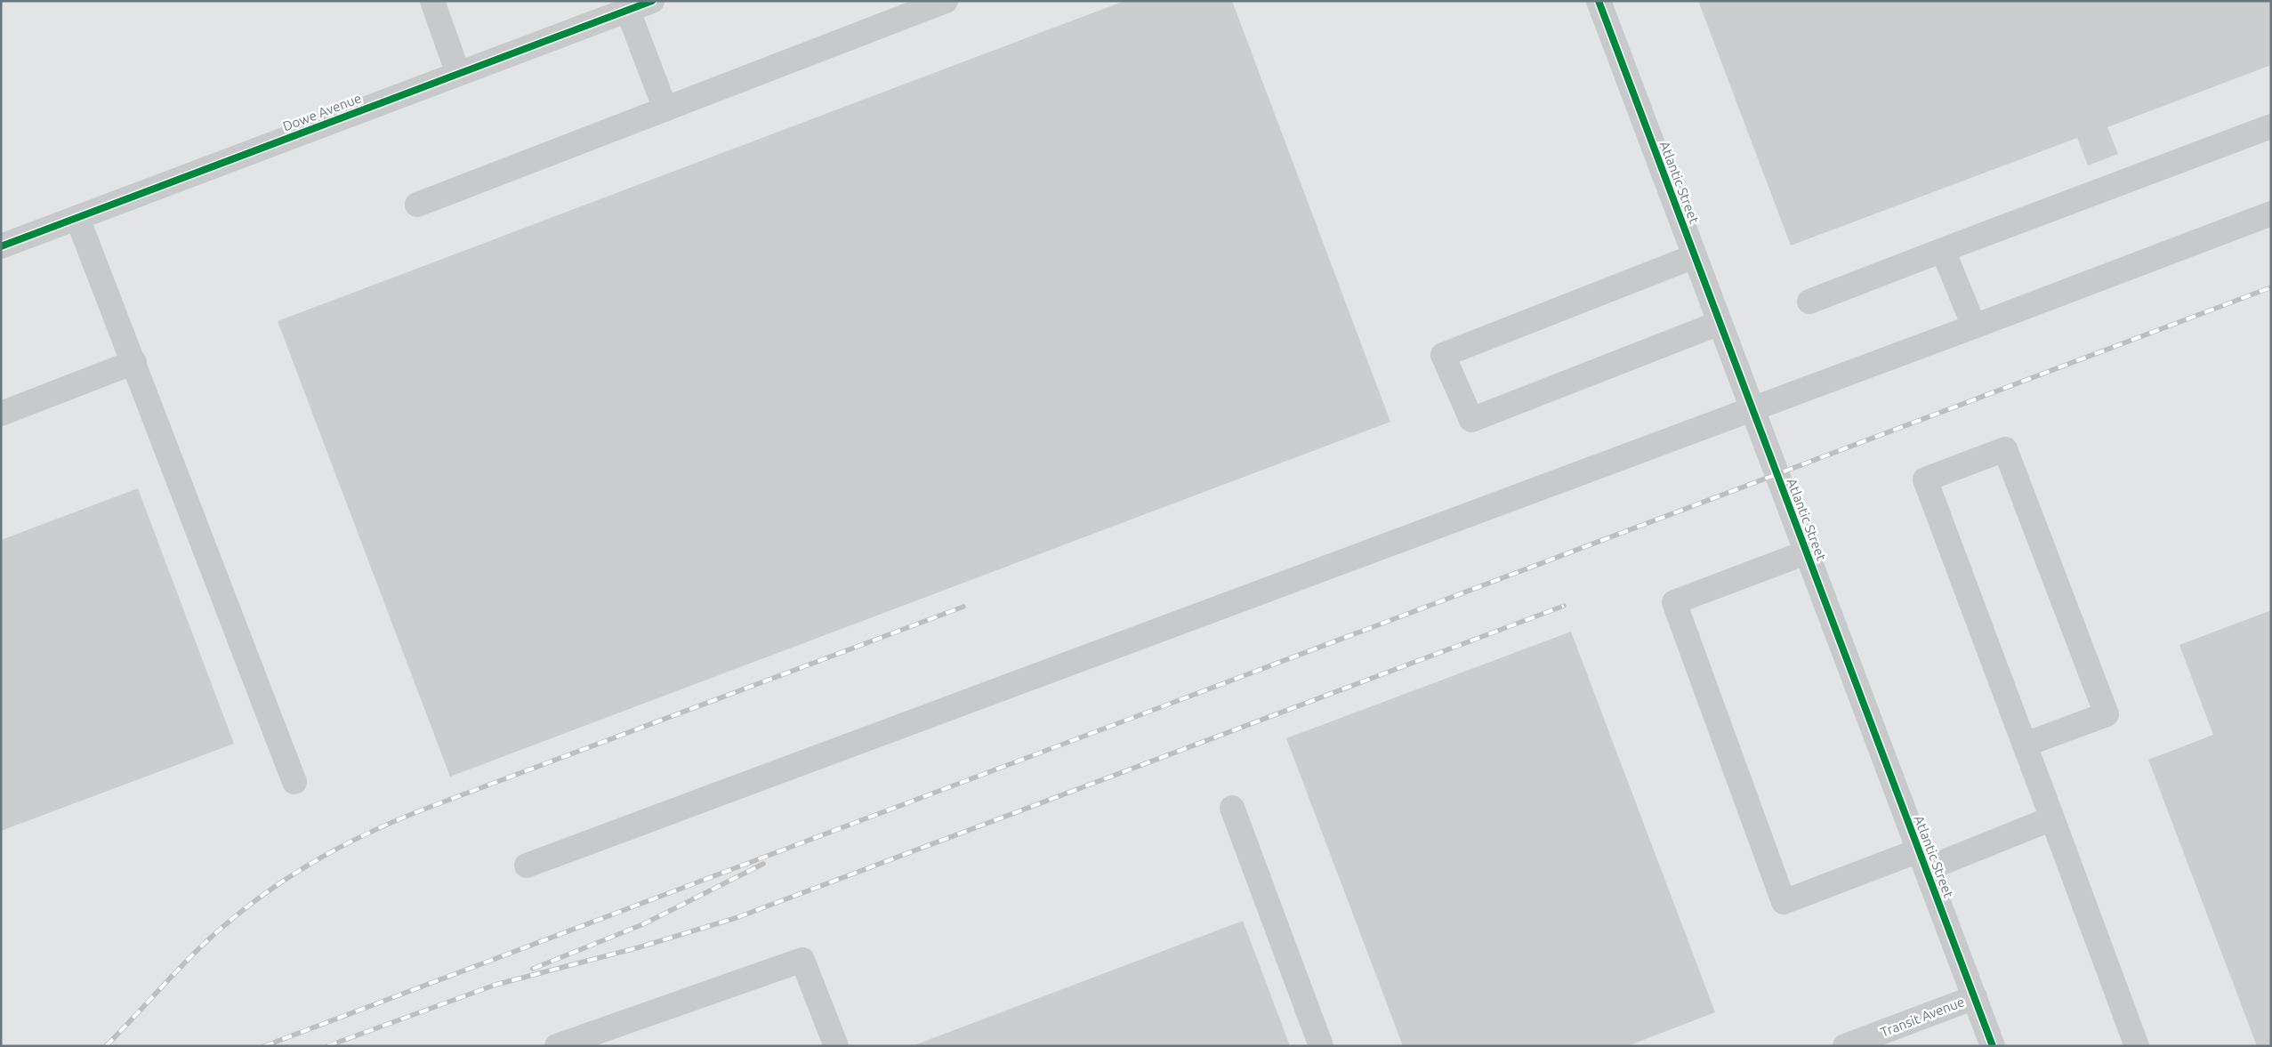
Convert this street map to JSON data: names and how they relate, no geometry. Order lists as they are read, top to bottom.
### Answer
{
  "streets": {
    "street": ["Dowe Avenue", "Atlantic Street", "Transit Avenue"]
  },
  "crossings": [
    ["Atlantic Street", "Transit Avenue"]
  ]
}
